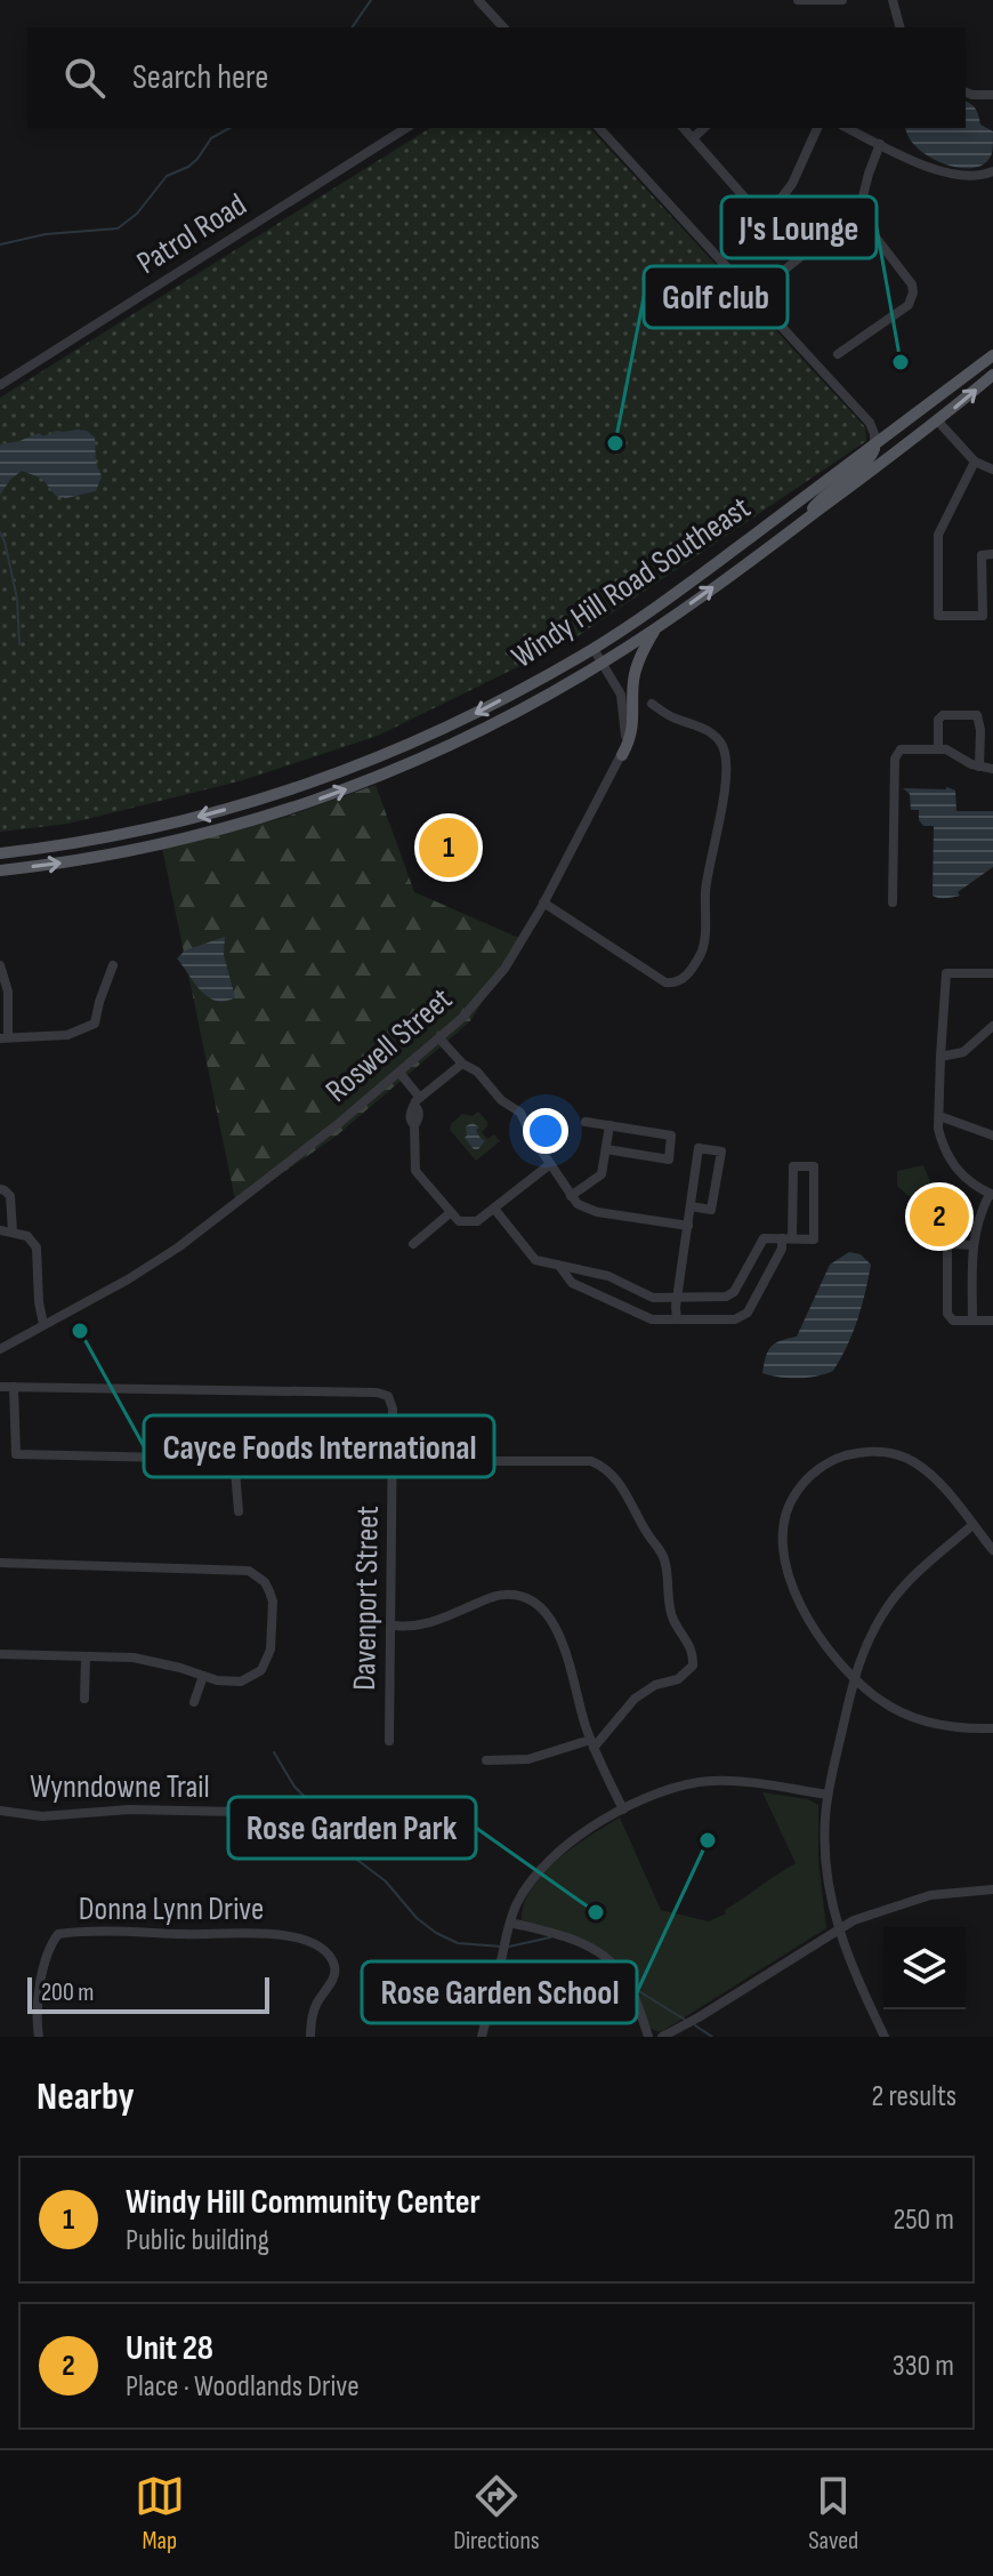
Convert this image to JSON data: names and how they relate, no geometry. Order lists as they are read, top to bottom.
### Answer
{
  "streets": {
    "main road": ["Windy Hill Road Southeast"],
    "street": [
      "Patrol Road",
      "Roswell Street",
      "Davenport Street",
      "Wynndowne Trail",
      "Donna Lynn Drive"
    ]
  },
  "crossings": [
    ["Windy Hill Road Southeast", "Roswell Street"]
  ],
  "places": [
    "J's Lounge",
    "Golf club",
    "Cayce Foods International",
    "Rose Garden School",
    "Rose Garden Park"
  ],
  "scale_bar": "200 m",
  "page": {
    "search": "Search here",
    "pins": ["1", "2"],
    "scale": "200 m",
    "heading": ["Nearby", "2 results"],
    "list": [
      {
        "mark": "1",
        "name": "Windy Hill Community Center",
        "note": "Public building",
        "value": "250 m"
      },
      {
        "mark": "2",
        "name": "Unit 28",
        "note": "Place · Woodlands Drive",
        "value": "330 m"
      }
    ],
    "nav": ["Map", "Directions", "Saved"]
  }
}
